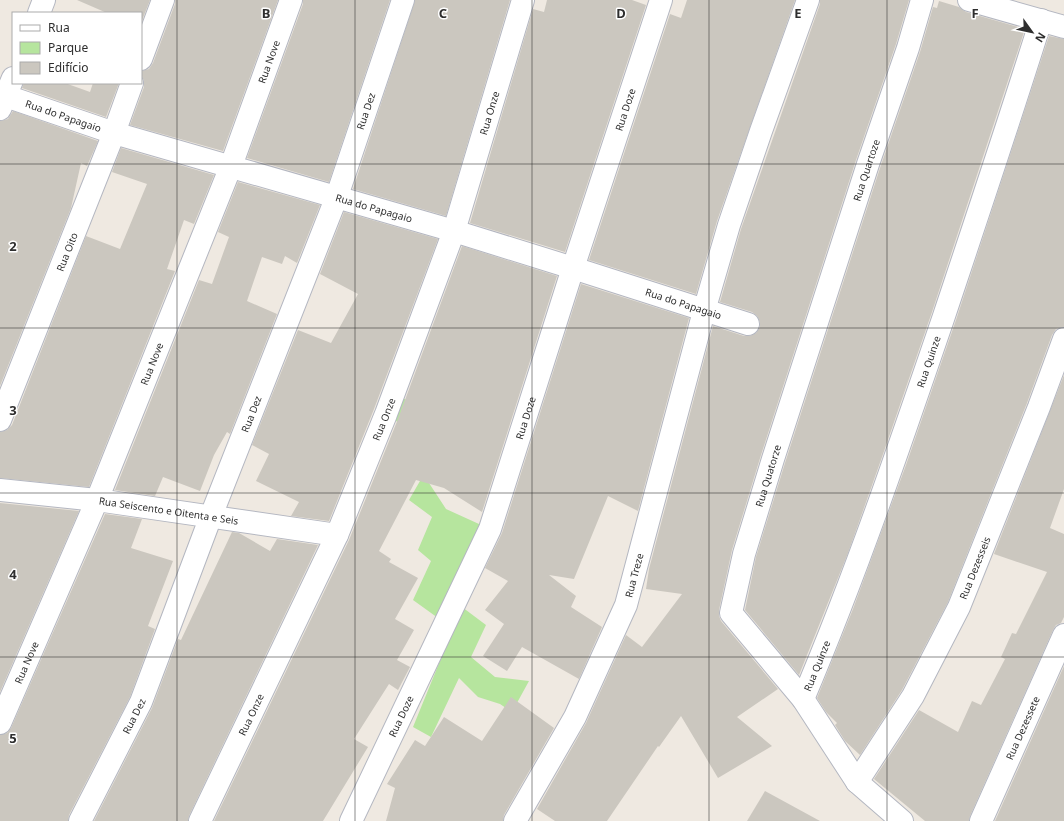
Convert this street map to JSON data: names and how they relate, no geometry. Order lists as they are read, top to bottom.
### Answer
{
  "streets": {
    "street": [
      "Rua Nove",
      "Rua Doze",
      "Rua Dez",
      "Rua Onze",
      "Rua do Papagaio",
      "Rua Quartoze",
      "Rua Oito",
      "Rua Quinze",
      "Rua Quatorze",
      "Rua Seiscento e Oitenta e Seis",
      "Rua Dezesseis",
      "Rua Treze",
      "Rua Dezessete"
    ]
  },
  "crossings": [
    ["Rua Nove", "Rua do Papagaio"],
    ["Rua Nove", "Rua Seiscento e Oitenta e Seis"],
    ["Rua Doze", "Rua do Papagaio"],
    ["Rua Dez", "Rua do Papagaio"],
    ["Rua Dez", "Rua Seiscento e Oitenta e Seis"],
    ["Rua Onze", "Rua do Papagaio"],
    ["Rua Onze", "Rua Seiscento e Oitenta e Seis"],
    ["Rua do Papagaio", "Rua Oito"],
    ["Rua do Papagaio", "Rua Treze"],
    ["Rua Quartoze", "Rua Quatorze"],
    ["Rua Quinze", "Rua Quatorze"]
  ],
  "legend": ["Rua", "Parque", "Edifício"],
  "north": "bottom right",
  "grid": {
    "columns": [
      "B",
      "C",
      "D",
      "E",
      "F"
    ],
    "rows": [
      "2",
      "3",
      "4",
      "5"
    ]
  }
}
